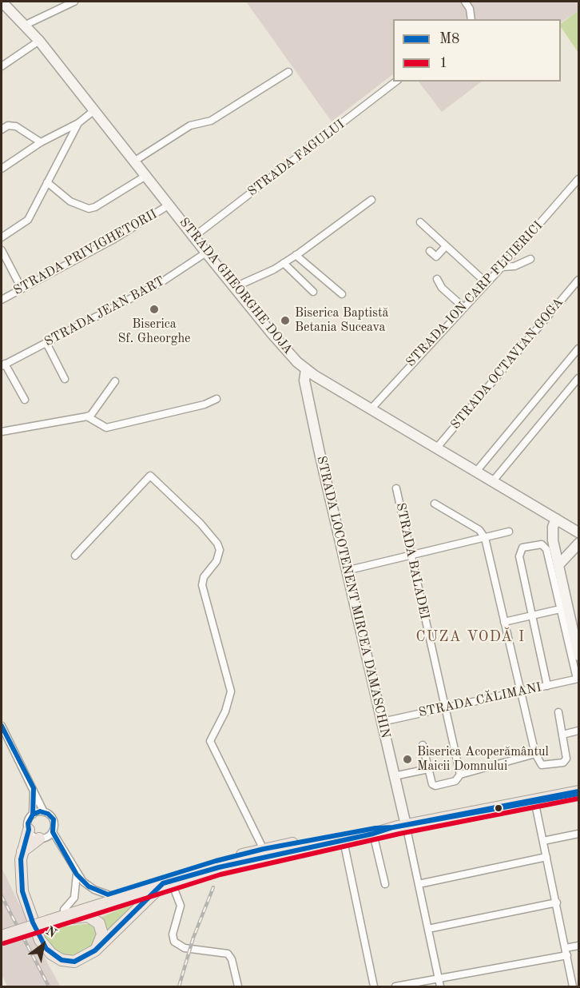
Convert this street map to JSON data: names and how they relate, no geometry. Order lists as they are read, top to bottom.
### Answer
{
  "streets": {
    "main road": ["STRADA GHEORGHE DOJA", "STRADA LOCOTENENT MIRCEA DAMASCHIN"],
    "street": [
      "STRADA FAGULUI",
      "STRADA PRIVIGHETORII",
      "STRADA ION CARP FLUIERICI",
      "STRADA JEAN BART",
      "STRADA OCTAVIAN GOGA",
      "STRADA BALADEI",
      "STRADA CĂLIMANI"
    ]
  },
  "crossings": [
    ["STRADA FAGULUI", "STRADA GHEORGHE DOJA"],
    ["STRADA PRIVIGHETORII", "STRADA GHEORGHE DOJA"],
    ["STRADA GHEORGHE DOJA", "STRADA ION CARP FLUIERICI"],
    ["STRADA GHEORGHE DOJA", "STRADA JEAN BART"],
    ["STRADA GHEORGHE DOJA", "STRADA OCTAVIAN GOGA"],
    ["STRADA GHEORGHE DOJA", "STRADA LOCOTENENT MIRCEA DAMASCHIN"],
    ["STRADA BALADEI", "STRADA CĂLIMANI"],
    ["STRADA LOCOTENENT MIRCEA DAMASCHIN", "STRADA CĂLIMANI"]
  ],
  "districts": ["CUZA VODĂ I"],
  "places": ["Biserica Sf. Gheorghe", "Biserica Baptistă Betania Suceava", "Biserica Acoperământul Maicii Domnului"],
  "lines": ["transit line M8", "transit line 1"],
  "legend": ["M8", "1"],
  "north": "top right"
}
